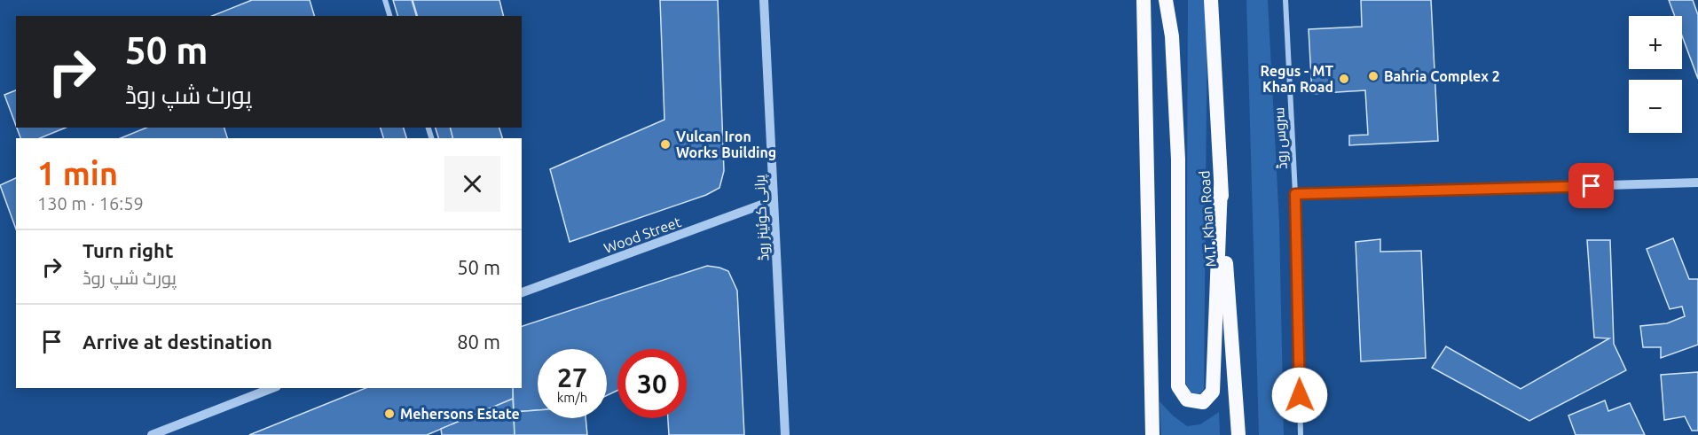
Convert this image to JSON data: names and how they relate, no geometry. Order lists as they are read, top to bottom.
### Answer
{
  "streets": {
    "highway": ["M.T. Khan Road"],
    "street": ["سروس روڈ", "پرانی کوئینز روڈ", "Wood Street"]
  },
  "crossings": [
    ["پرانی کوئینز روڈ", "Wood Street"]
  ],
  "places": [
    "Bahria Complex 2",
    "Regus - MT Khan Road",
    "Vulcan Iron Works Building",
    "Mehersons Estate"
  ],
  "page": {
    "map_buttons": ["+", "−"],
    "turn": ["50 m", "پورٹ شپ روڈ"],
    "heading": ["1 min", "130 m · 16:59"],
    "list": [
      {
        "name": "Turn right",
        "note": "پورٹ شپ روڈ",
        "value": "50 m"
      },
      {
        "name": "Arrive at destination",
        "value": "80 m"
      }
    ],
    "speed": "27 km/h",
    "limit": "30"
  }
}
